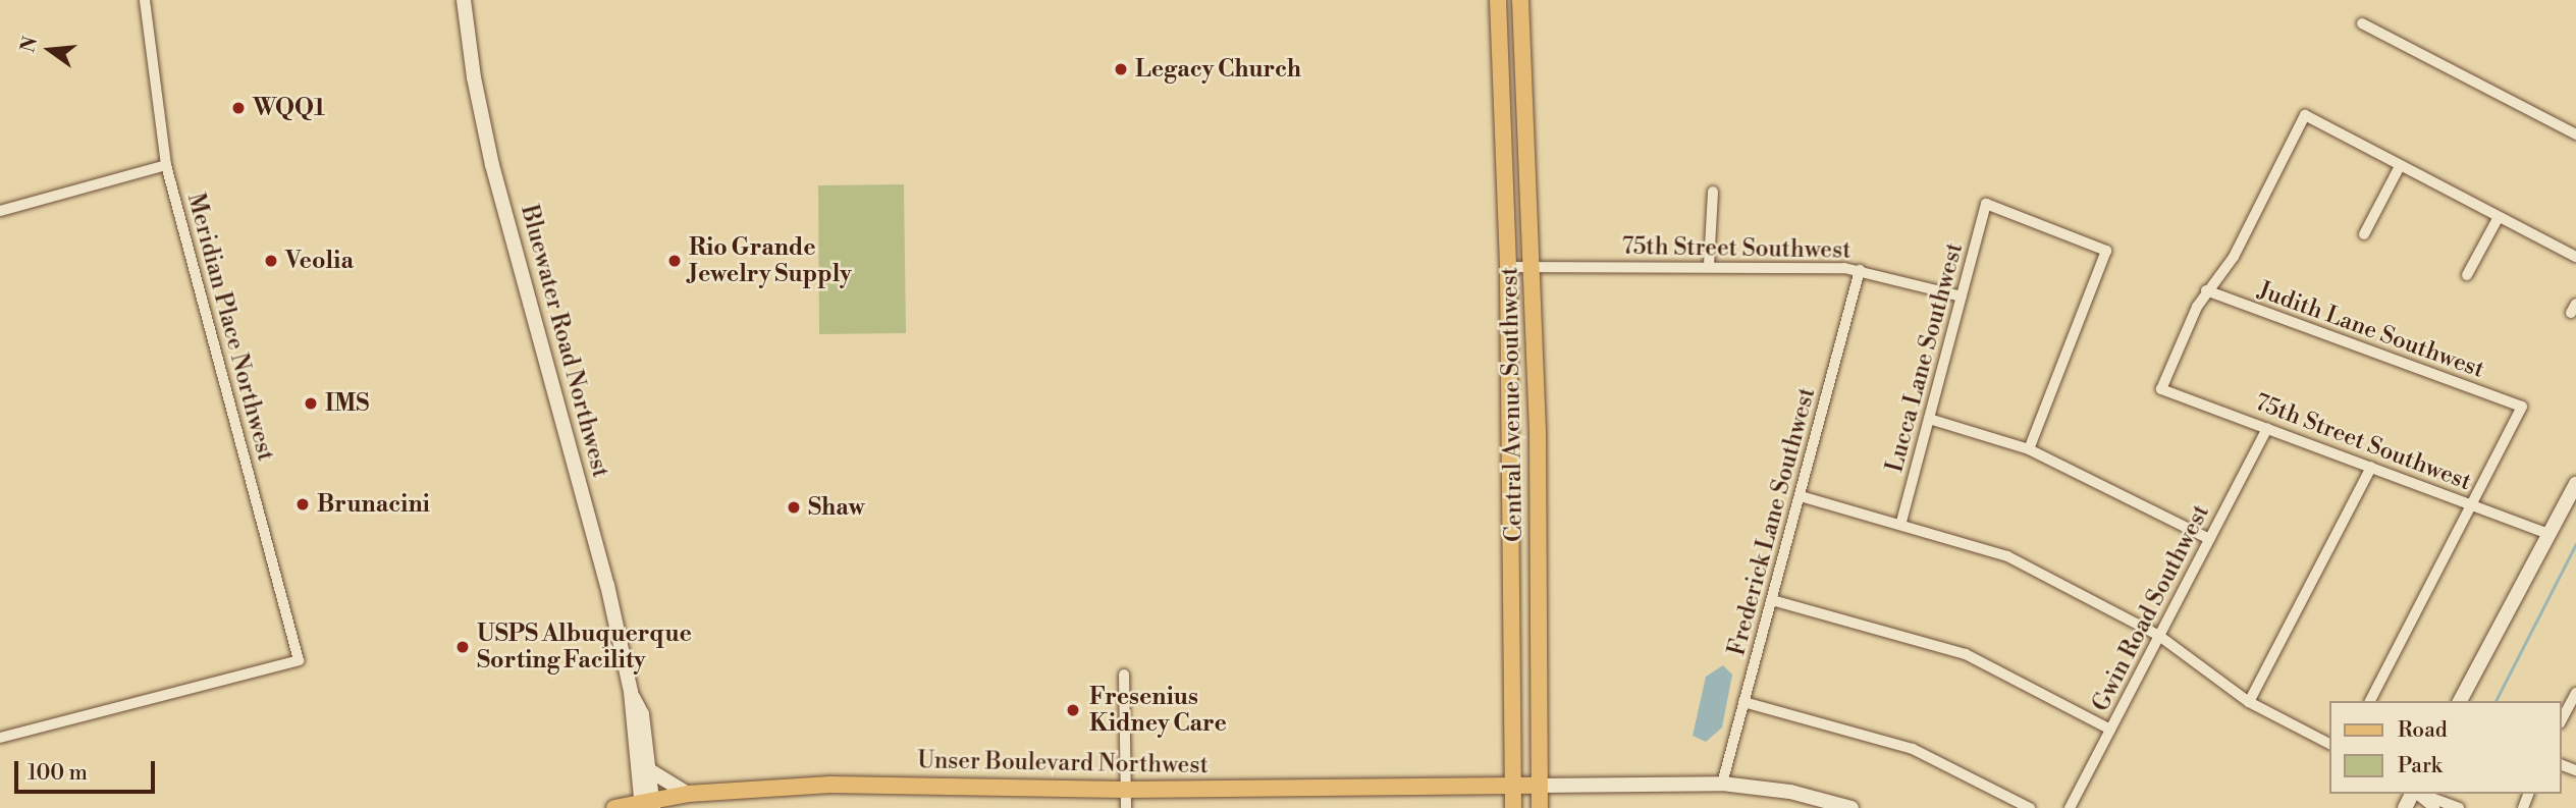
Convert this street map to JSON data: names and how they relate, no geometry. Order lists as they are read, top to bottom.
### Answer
{
  "streets": {
    "main road": ["Central Avenue Southwest", "Unser Boulevard Northwest"],
    "street": [
      "75th Street Southwest",
      "Meridian Place Northwest",
      "Judith Lane Southwest",
      "Bluewater Road Northwest",
      "Lucca Lane Southwest",
      "Frederick Lane Southwest",
      "Gwin Road Southwest"
    ]
  },
  "crossings": [
    ["75th Street Southwest", "Judith Lane Southwest"],
    ["75th Street Southwest", "Lucca Lane Southwest"],
    ["75th Street Southwest", "Central Avenue Southwest"],
    ["75th Street Southwest", "Frederick Lane Southwest"],
    ["75th Street Southwest", "Gwin Road Southwest"],
    ["Bluewater Road Northwest", "Unser Boulevard Northwest"],
    ["Central Avenue Southwest", "Unser Boulevard Northwest"]
  ],
  "places": [
    "Legacy Church",
    "WQQ1",
    "Veolia",
    "Rio Grande Jewelry Supply",
    "IMS",
    "Brunacini",
    "Shaw",
    "USPS Albuquerque Sorting Facility",
    "Fresenius Kidney Care"
  ],
  "legend": ["Road", "Park"],
  "scale_bar": "100 m",
  "north": "left"
}
